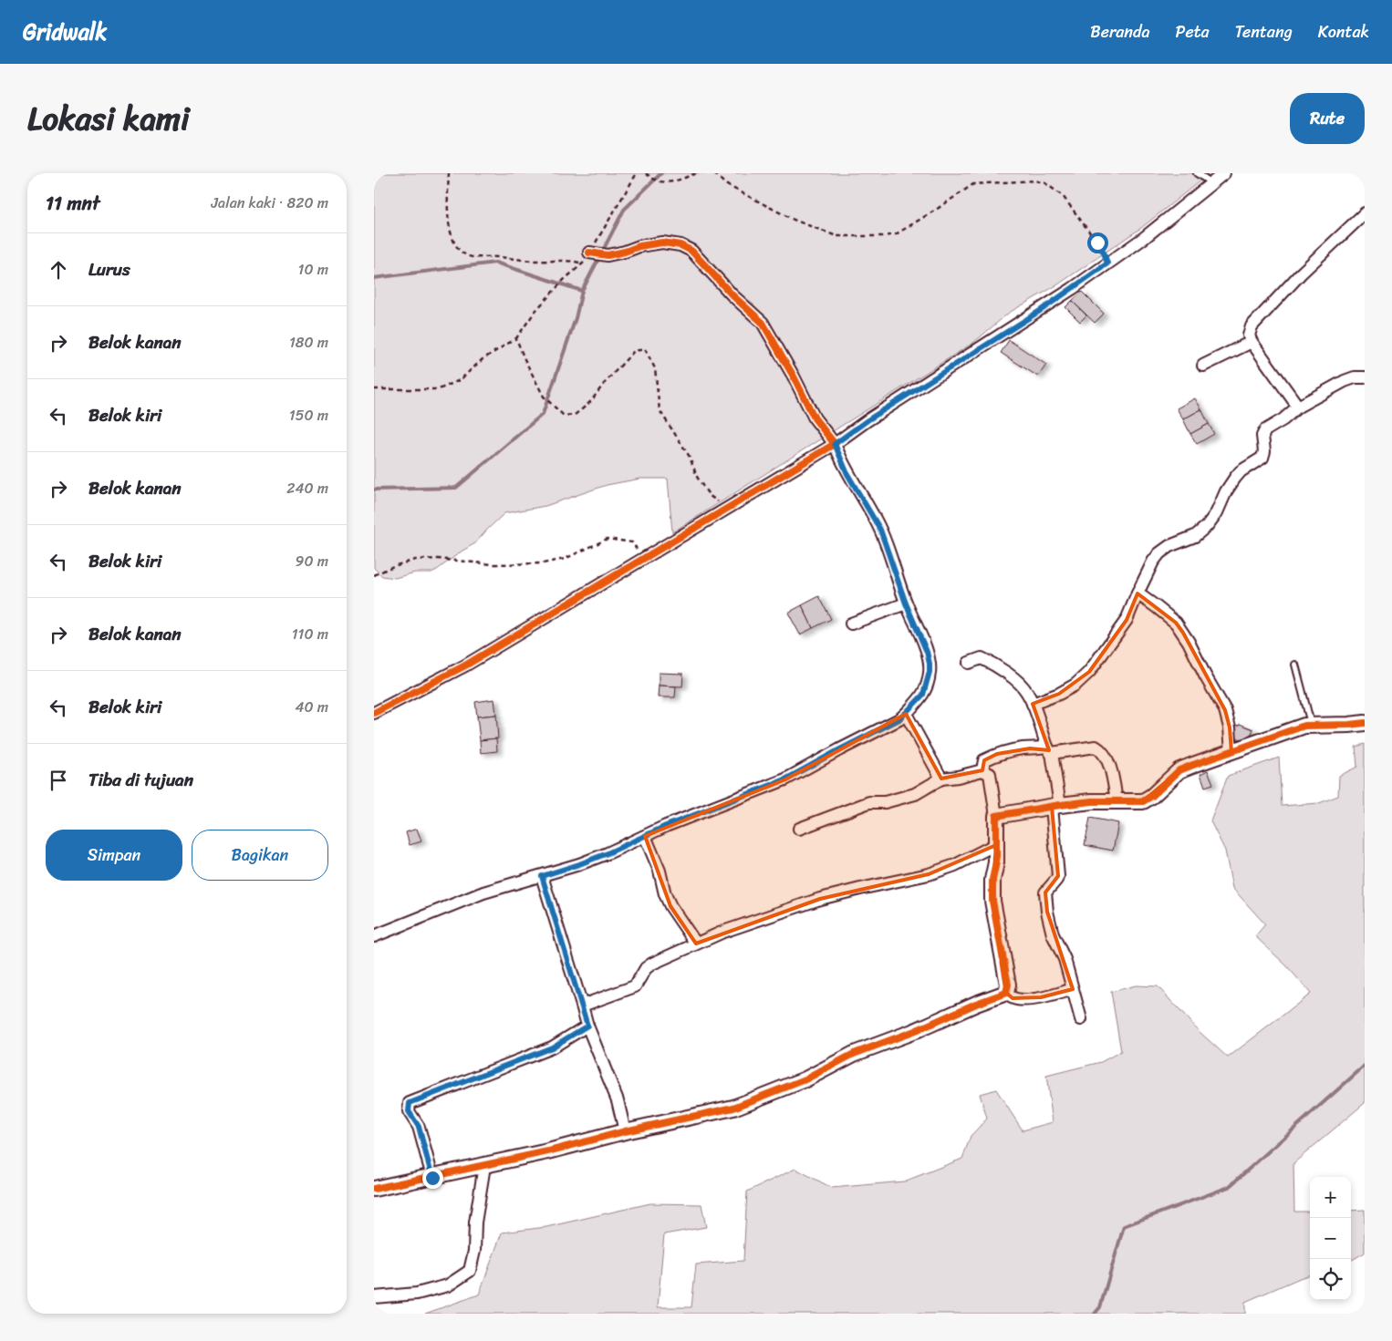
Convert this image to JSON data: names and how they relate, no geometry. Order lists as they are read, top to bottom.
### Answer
{
  "page": {
    "header": "Gridwalk",
    "nav": [
      "Beranda",
      "Peta",
      "Tentang",
      "Kontak"
    ],
    "title": "Lokasi kami",
    "buttons": [
      "Rute",
      ["Simpan", "Bagikan"]
    ],
    "heading": ["11 mnt", "Jalan kaki · 820 m"],
    "list": [
      ["Lurus", "10 m"],
      ["Belok kanan", "180 m"],
      ["Belok kiri", "150 m"],
      ["Belok kanan", "240 m"],
      ["Belok kiri", "90 m"],
      ["Belok kanan", "110 m"],
      ["Belok kiri", "40 m"],
      "Tiba di tujuan"
    ],
    "map_buttons": ["+", "−"]
  }
}
